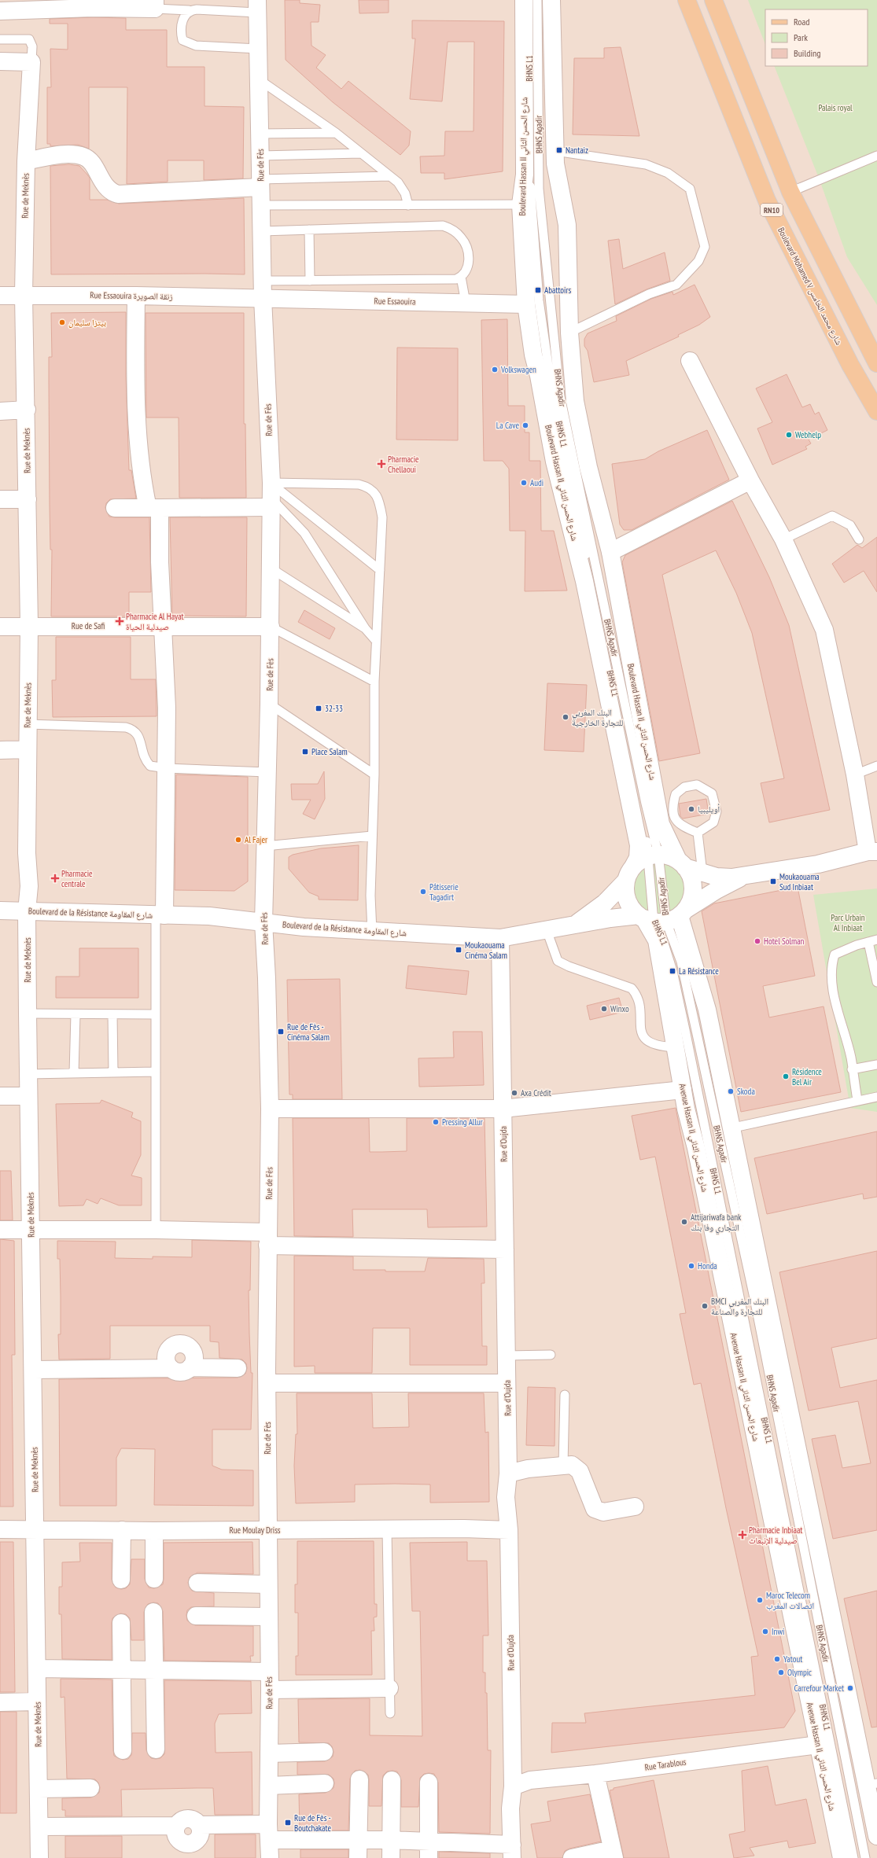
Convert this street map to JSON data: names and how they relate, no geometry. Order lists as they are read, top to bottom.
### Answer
{
  "streets": {
    "main road": ["RN10", "Boulevard Mohamed V شارع محمد الخامس"],
    "street": [
      "Boulevard Hassan II شارع الحسن الثاني",
      "Rue de Fès",
      "Rue de Meknès",
      "Rue Essaouira زنقة الصويرة",
      "Rue Essaouira",
      "Rue de Safi",
      "Boulevard de la Résistance شارع المقاومة",
      "Avenue Hassan II شارع الحسن الثاني",
      "Rue d'Oujda",
      "Rue Moulay Driss",
      "Rue Tarablous"
    ],
    "lane": ["BHNS L1", "BHNS Agadir"]
  },
  "crossings": [
    ["BHNS L1", "BHNS Agadir"],
    ["BHNS L1", "Boulevard Hassan II شارع الحسن الثاني"],
    ["BHNS L1", "Boulevard de la Résistance شارع المقاومة"],
    ["BHNS L1", "Avenue Hassan II شارع الحسن الثاني"],
    ["BHNS Agadir", "Boulevard Hassan II شارع الحسن الثاني"],
    ["BHNS Agadir", "Boulevard de la Résistance شارع المقاومة"],
    ["BHNS Agadir", "Avenue Hassan II شارع الحسن الثاني"],
    ["Boulevard Hassan II شارع الحسن الثاني", "Rue Essaouira"],
    ["Boulevard Hassan II شارع الحسن الثاني", "Boulevard de la Résistance شارع المقاومة"],
    ["Boulevard Hassan II شارع الحسن الثاني", "Avenue Hassan II شارع الحسن الثاني"],
    ["Rue de Fès", "Rue Essaouira زنقة الصويرة"],
    ["Rue de Fès", "Rue Essaouira"],
    ["Rue de Fès", "Rue de Safi"],
    ["Rue de Fès", "Boulevard de la Résistance شارع المقاومة"],
    ["Rue de Fès", "Rue Moulay Driss"],
    ["Rue de Meknès", "Rue Essaouira زنقة الصويرة"],
    ["Rue de Meknès", "Rue de Safi"],
    ["Rue de Meknès", "Boulevard de la Résistance شارع المقاومة"],
    ["Rue de Meknès", "Rue Moulay Driss"],
    ["Rue Essaouira زنقة الصويرة", "Rue Essaouira"],
    ["Boulevard de la Résistance شارع المقاومة", "Avenue Hassan II شارع الحسن الثاني"],
    ["Boulevard de la Résistance شارع المقاومة", "Rue d'Oujda"],
    ["Avenue Hassan II شارع الحسن الثاني", "Rue Tarablous"],
    ["Rue d'Oujda", "Rue Moulay Driss"],
    ["Rue d'Oujda", "Rue Tarablous"]
  ],
  "parks": ["Palais royal", "Parc Urbain Al Inbiaat"],
  "places": {
    "transit": [
      "Nantaiz",
      "Abattoirs",
      "32-33",
      "Place Salam",
      "Moukaouama Sud Inbiaat",
      "Moukaouama Cinéma Salam",
      "La Résistance",
      "Rue de Fès - Cinéma Salam",
      "Rue de Fès - Boutchakate"
    ],
    "other": [
      "بيتزا سليمان",
      "Volkswagen",
      "La Cave",
      "Webhelp",
      "Audi",
      "البنك المغربي للتجارة الخارجية",
      "أويليبيا",
      "Al Fajer",
      "Pâtisserie Tagadirt",
      "Hotel Solman",
      "Winxo",
      "Résidence Bel Air",
      "Skoda",
      "Axa Crédit",
      "Pressing Allur",
      "Attijariwafa bank التجاري وفا بنك",
      "Honda",
      "BMCI البنك المغربي للتجارة والصناعة",
      "Maroc Telecom اتصالات المغرب",
      "Inwi",
      "Yatout",
      "Olympic",
      "Carrefour Market"
    ],
    "health": [
      "Pharmacie Chellaoui",
      "Pharmacie Al Hayat صيدلية الحياة",
      "Pharmacie centrale",
      "Pharmacie Inbiaat صيدلية الإنبعاث"
    ]
  },
  "legend": ["Road", "Park", "Building"]
}
